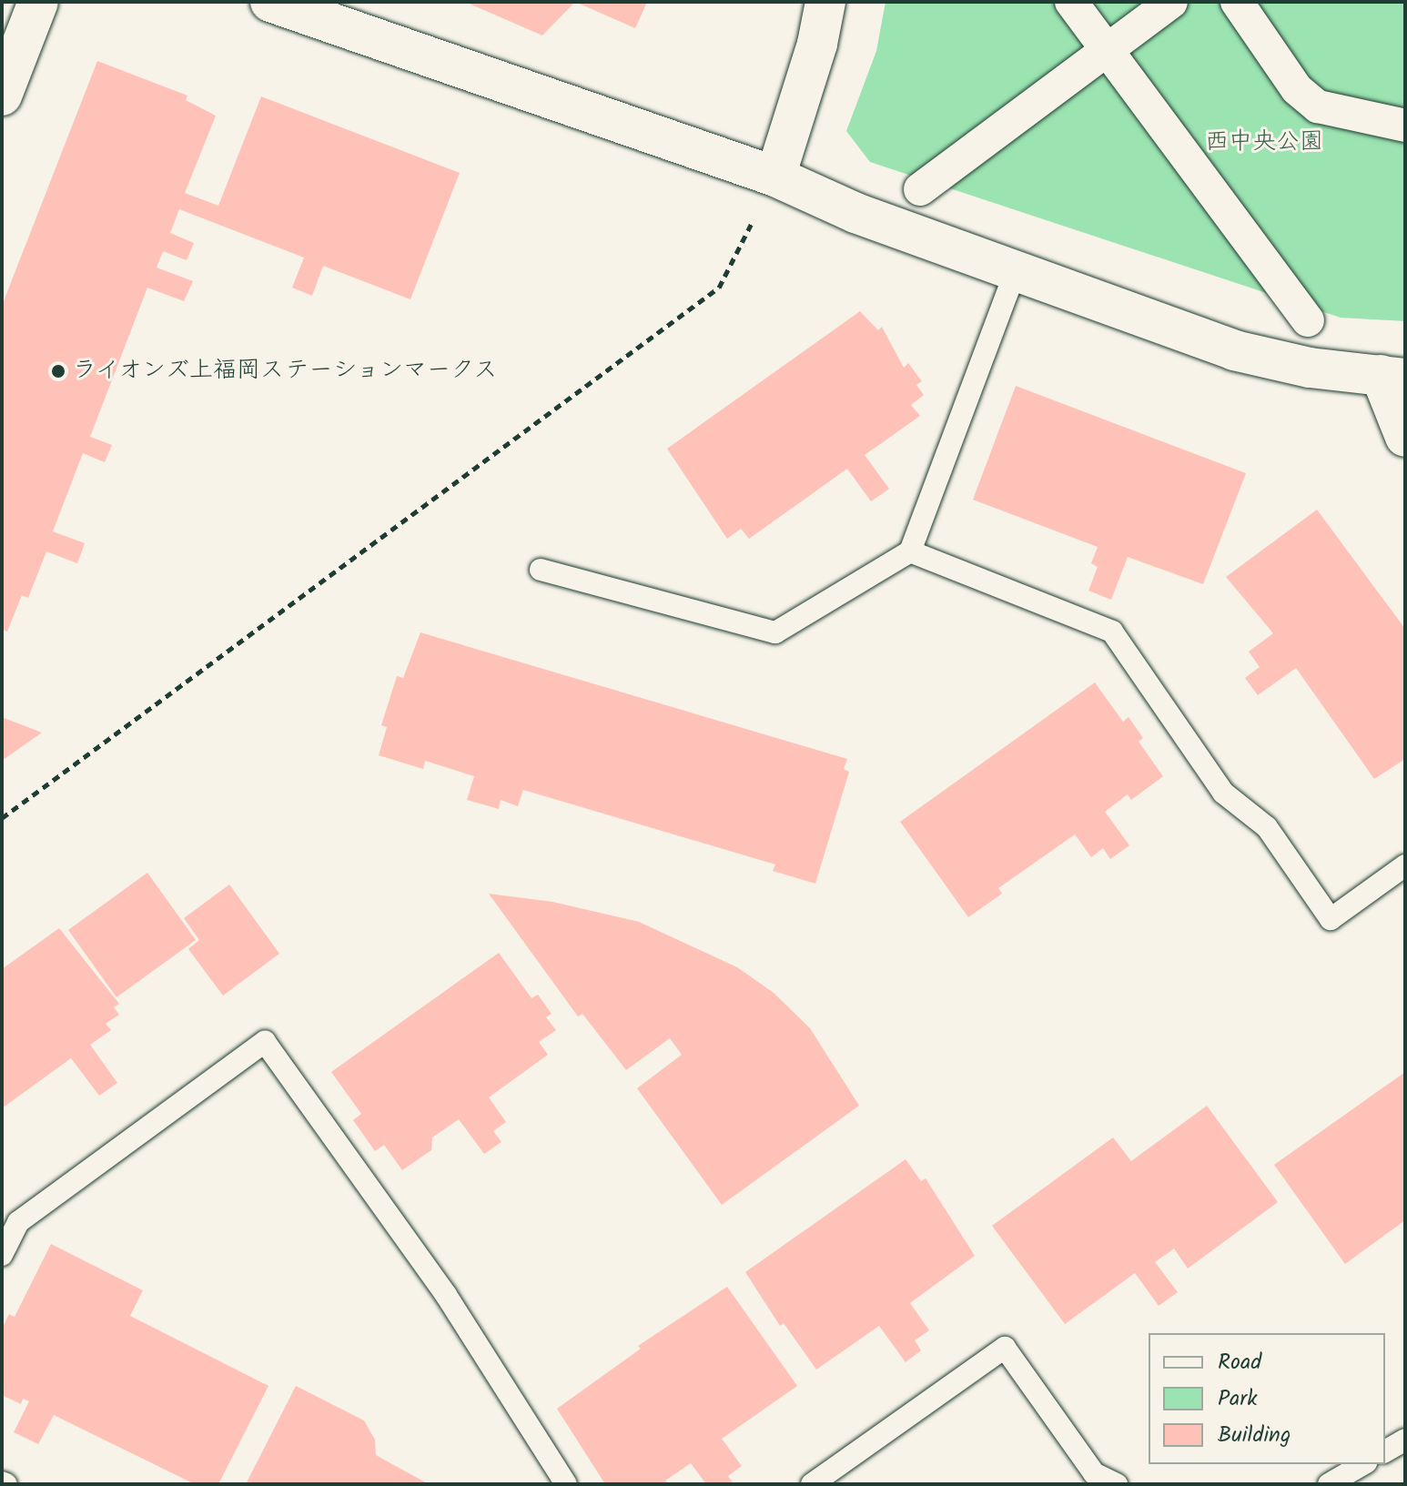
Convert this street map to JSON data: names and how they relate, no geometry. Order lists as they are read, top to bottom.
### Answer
{
  "parks": ["西中央公園"],
  "places": ["ライオンズ上福岡ステーションマークス"],
  "legend": ["Road", "Park", "Building"]
}
